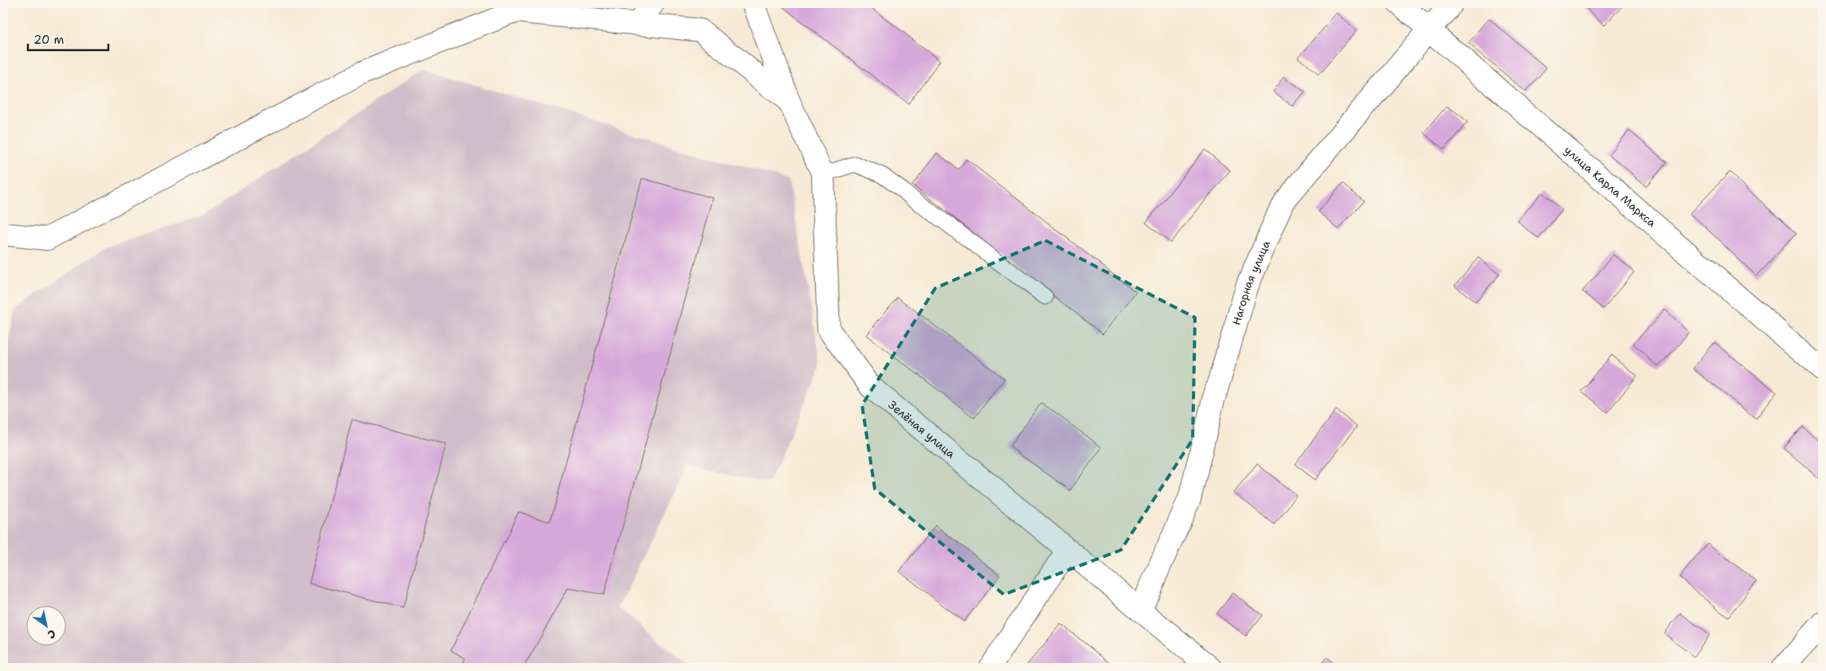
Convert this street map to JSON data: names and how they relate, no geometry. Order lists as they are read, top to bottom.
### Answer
{
  "streets": {
    "street": ["улица Карла Маркса", "Нагорная улица", "Зелёная улица"]
  },
  "crossings": [
    ["улица Карла Маркса", "Нагорная улица"],
    ["Нагорная улица", "Зелёная улица"]
  ],
  "scale_bar": "20 m",
  "north": "bottom right"
}
